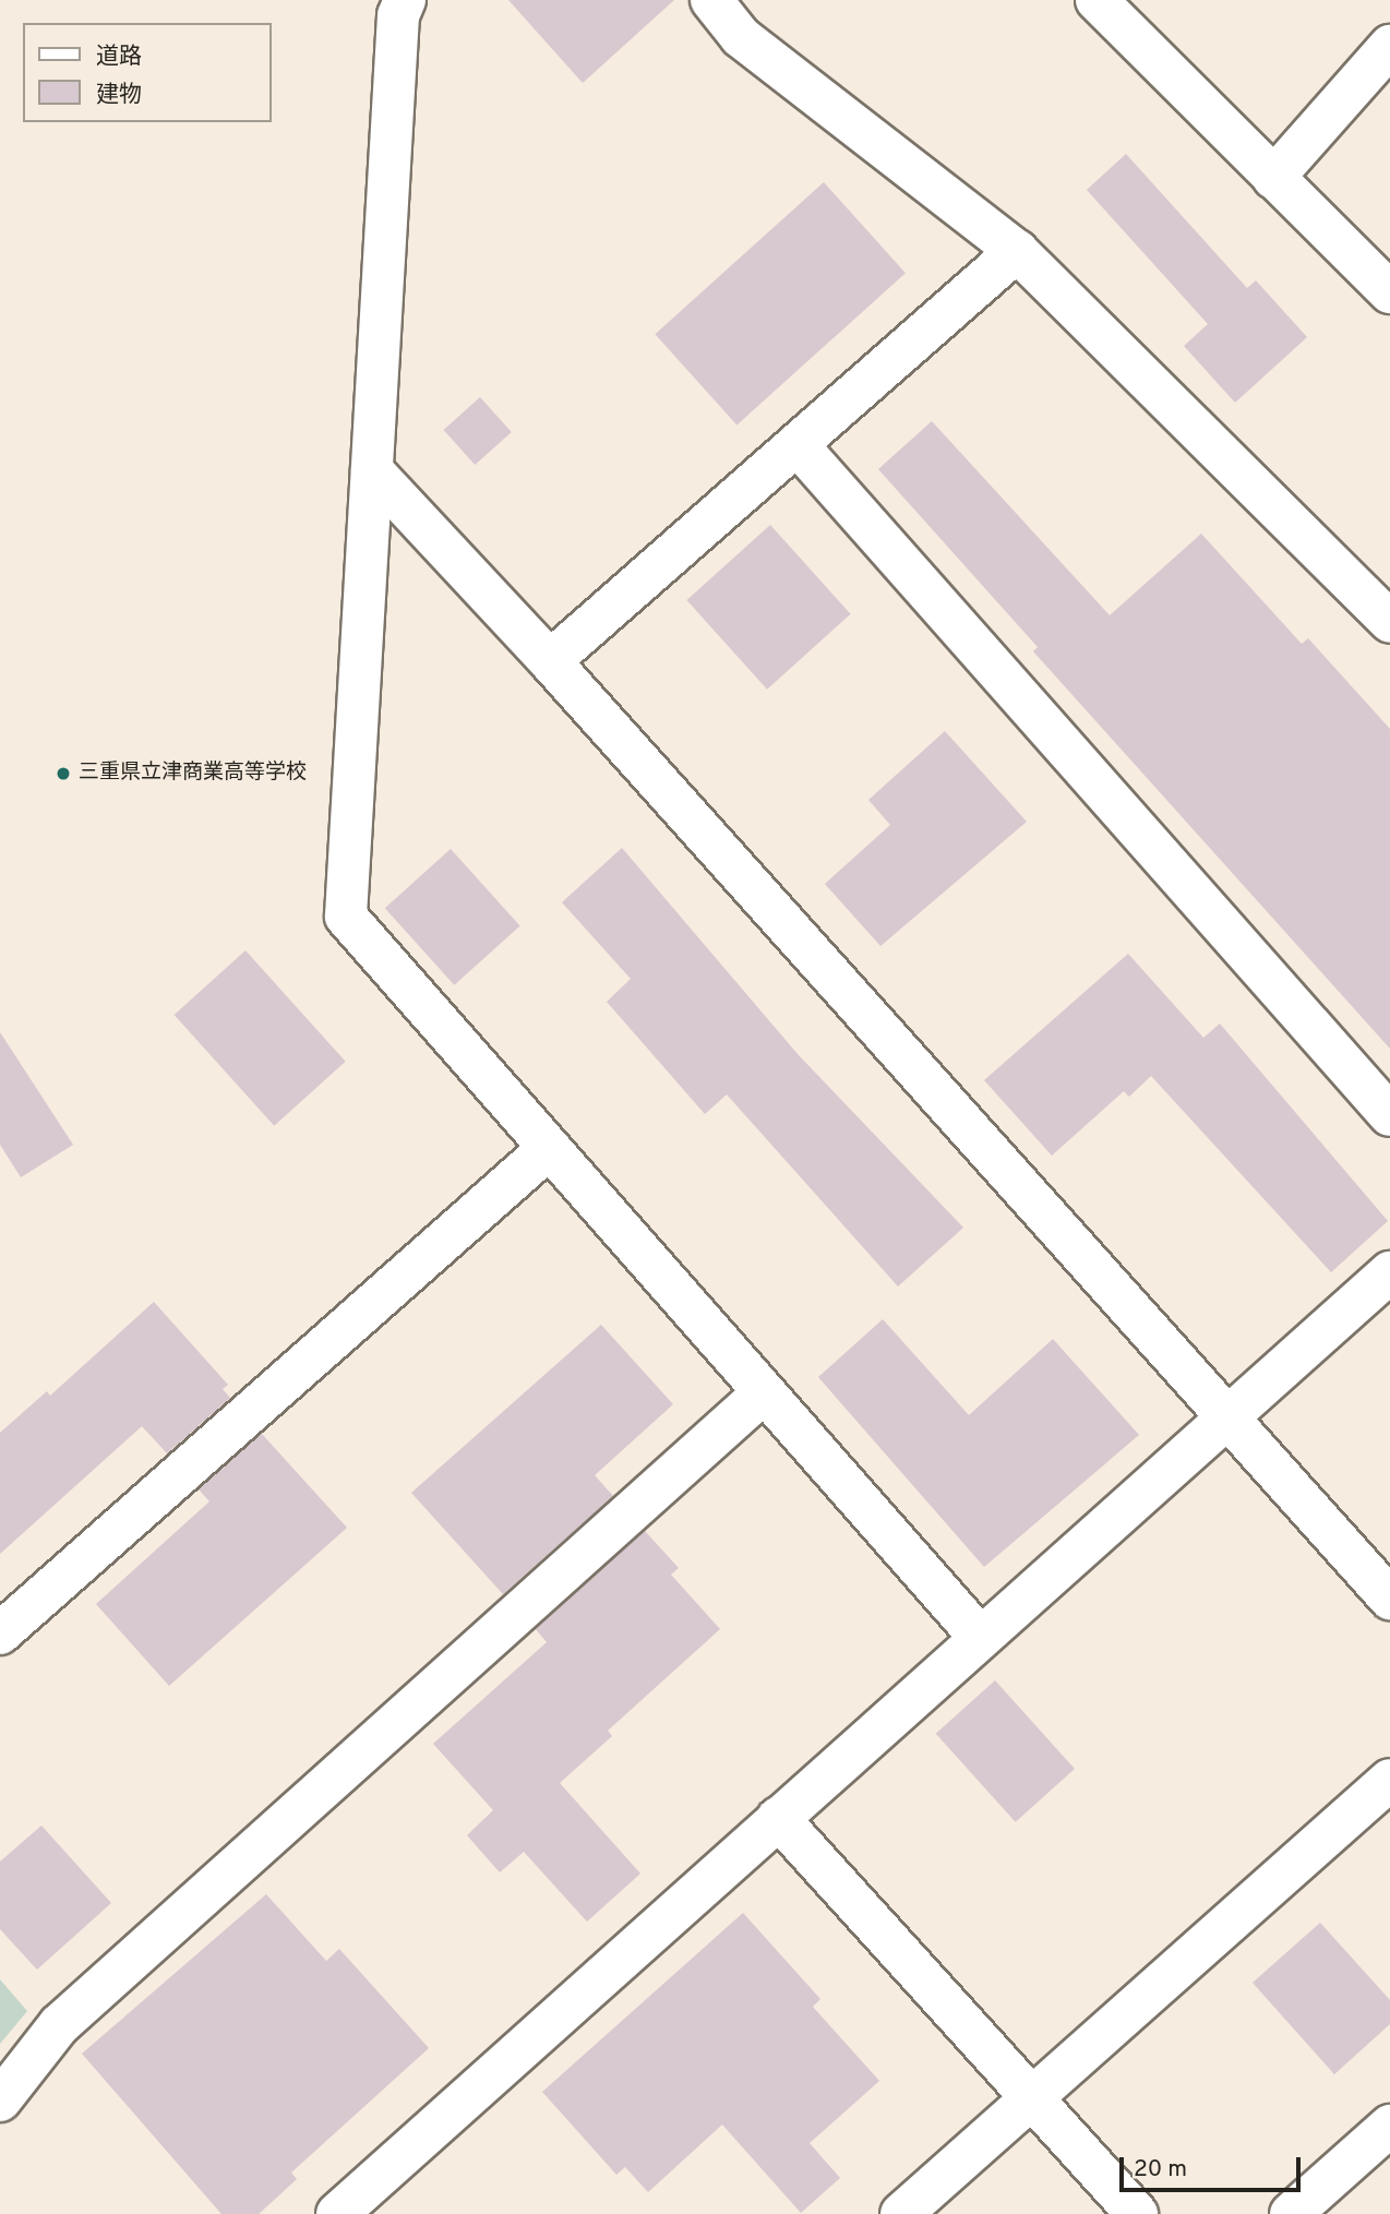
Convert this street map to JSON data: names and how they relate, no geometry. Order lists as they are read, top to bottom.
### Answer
{
  "places": ["三重県立津商業高等学校"],
  "legend": ["道路", "建物"],
  "scale_bar": "20 m"
}
